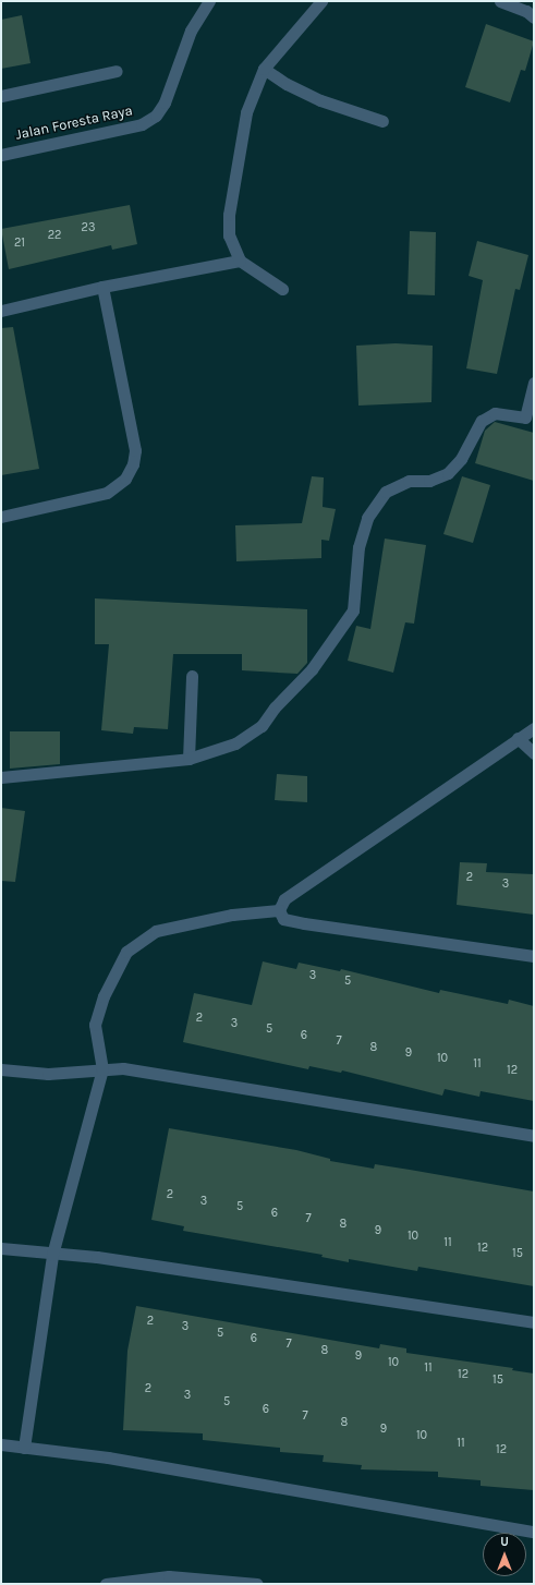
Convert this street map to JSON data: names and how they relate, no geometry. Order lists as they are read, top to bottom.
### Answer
{
  "streets": {
    "street": ["Jalan Foresta Raya"]
  },
  "house_numbers": [
    "23",
    "22",
    "21",
    "2",
    "3",
    "3",
    "5",
    "2",
    "3",
    "5",
    "6",
    "7",
    "8",
    "9",
    "10",
    "11",
    "12",
    "2",
    "3",
    "5",
    "6",
    "7",
    "8",
    "9",
    "10",
    "11",
    "12",
    "15",
    "2",
    "3",
    "5",
    "6",
    "7",
    "8",
    "9",
    "10",
    "11",
    "12",
    "15",
    "2",
    "3",
    "5",
    "6",
    "7",
    "8",
    "9",
    "10",
    "11",
    "12"
  ],
  "north": "top"
}
